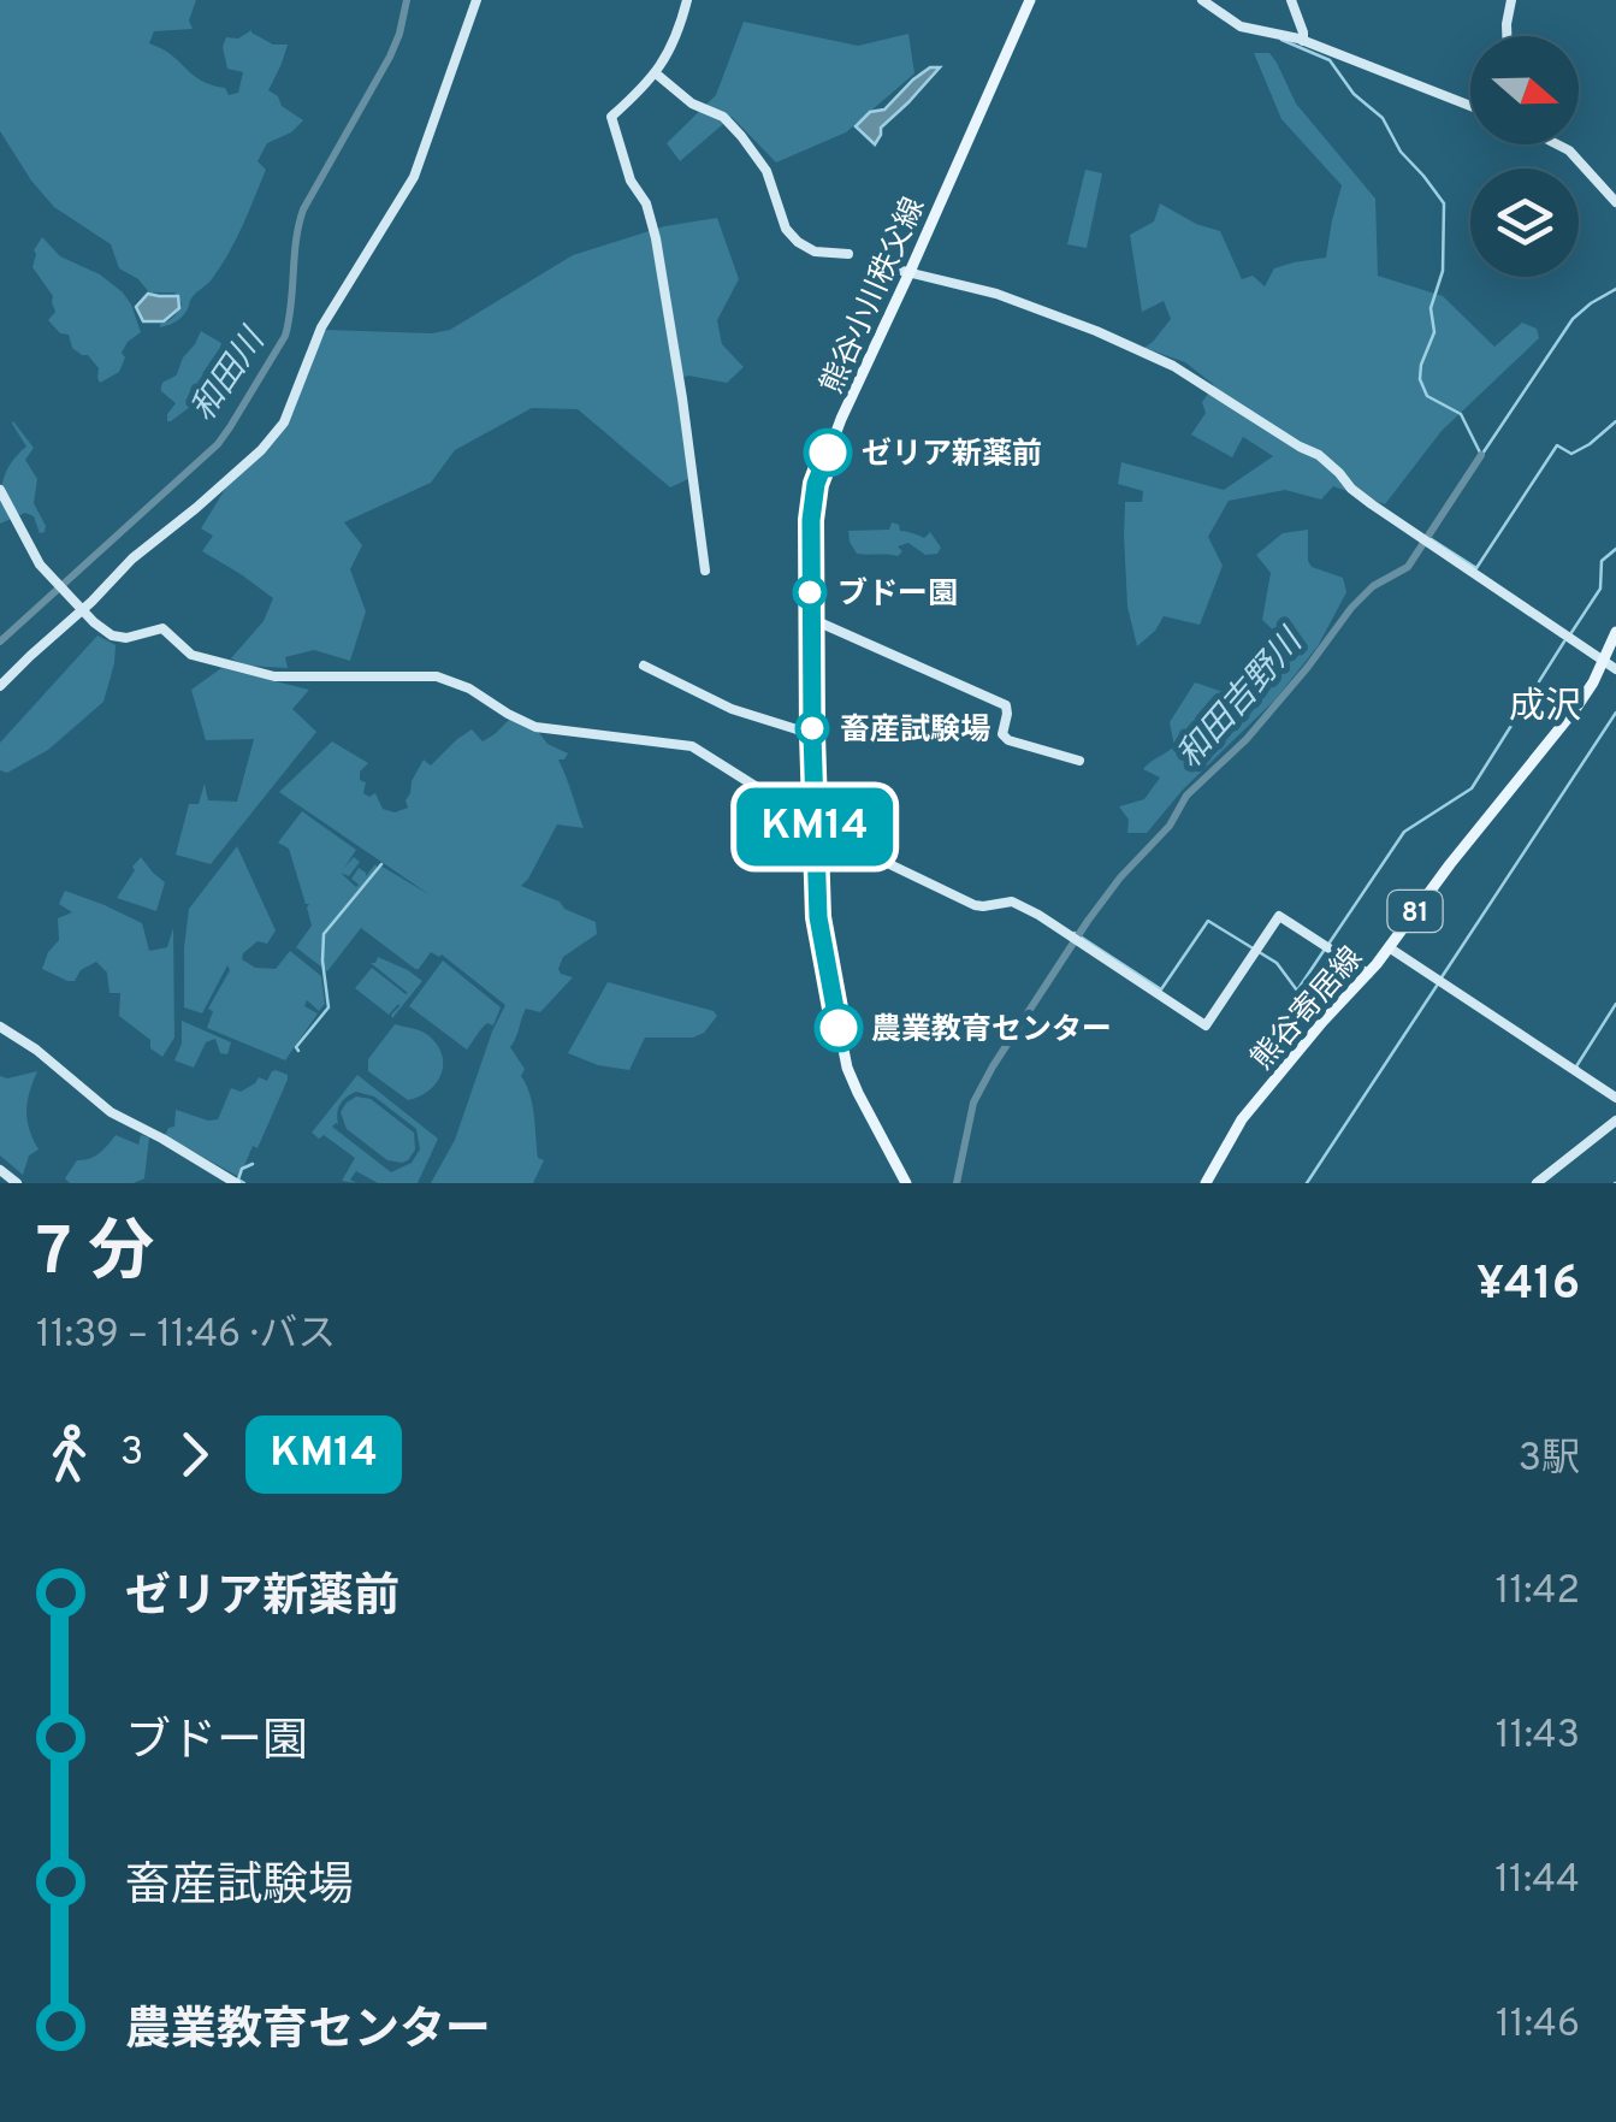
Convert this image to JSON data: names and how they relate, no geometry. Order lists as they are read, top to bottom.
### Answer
{
  "streets": {
    "main road": ["熊谷小川秩父線", "81", "熊谷寄居線"]
  },
  "districts": ["成沢"],
  "water": ["和田川", "和田吉野川"],
  "places": [
    "ゼリア新薬前",
    "ブドー園",
    "畜産試験場",
    "農業教育センター"
  ],
  "lines": ["bus line KM14"],
  "north": "right",
  "page": {
    "on_map": "KM14",
    "heading": ["7 分", "11:39 – 11:46 · バス", "¥416"],
    "legs": ["3", "KM14", "3駅"],
    "list": [
      {
        "name": "ゼリア新薬前",
        "value": "11:42"
      },
      {
        "name": "ブドー園",
        "value": "11:43"
      },
      {
        "name": "畜産試験場",
        "value": "11:44"
      },
      {
        "name": "農業教育センター",
        "value": "11:46"
      }
    ]
  }
}
